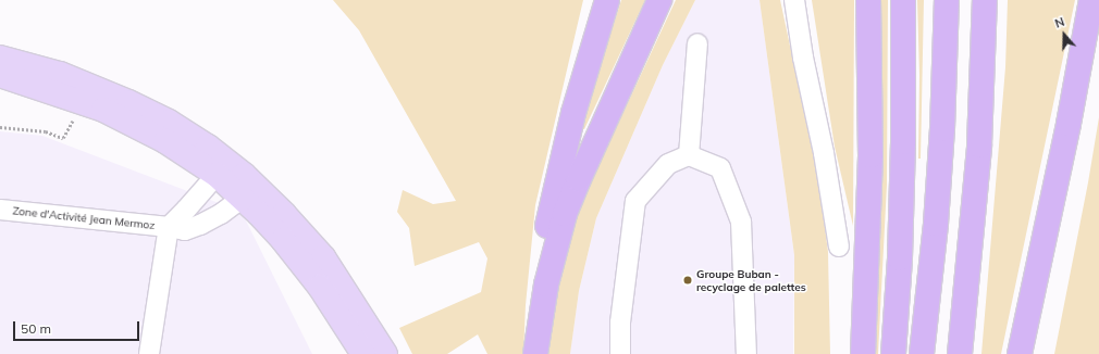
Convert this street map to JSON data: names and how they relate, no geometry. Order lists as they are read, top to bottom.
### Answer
{
  "streets": {
    "lane": ["Zone d'Activité Jean Mermoz"]
  },
  "places": ["Groupe Buban - recyclage de palettes"],
  "scale_bar": "50 m",
  "north": "top"
}
